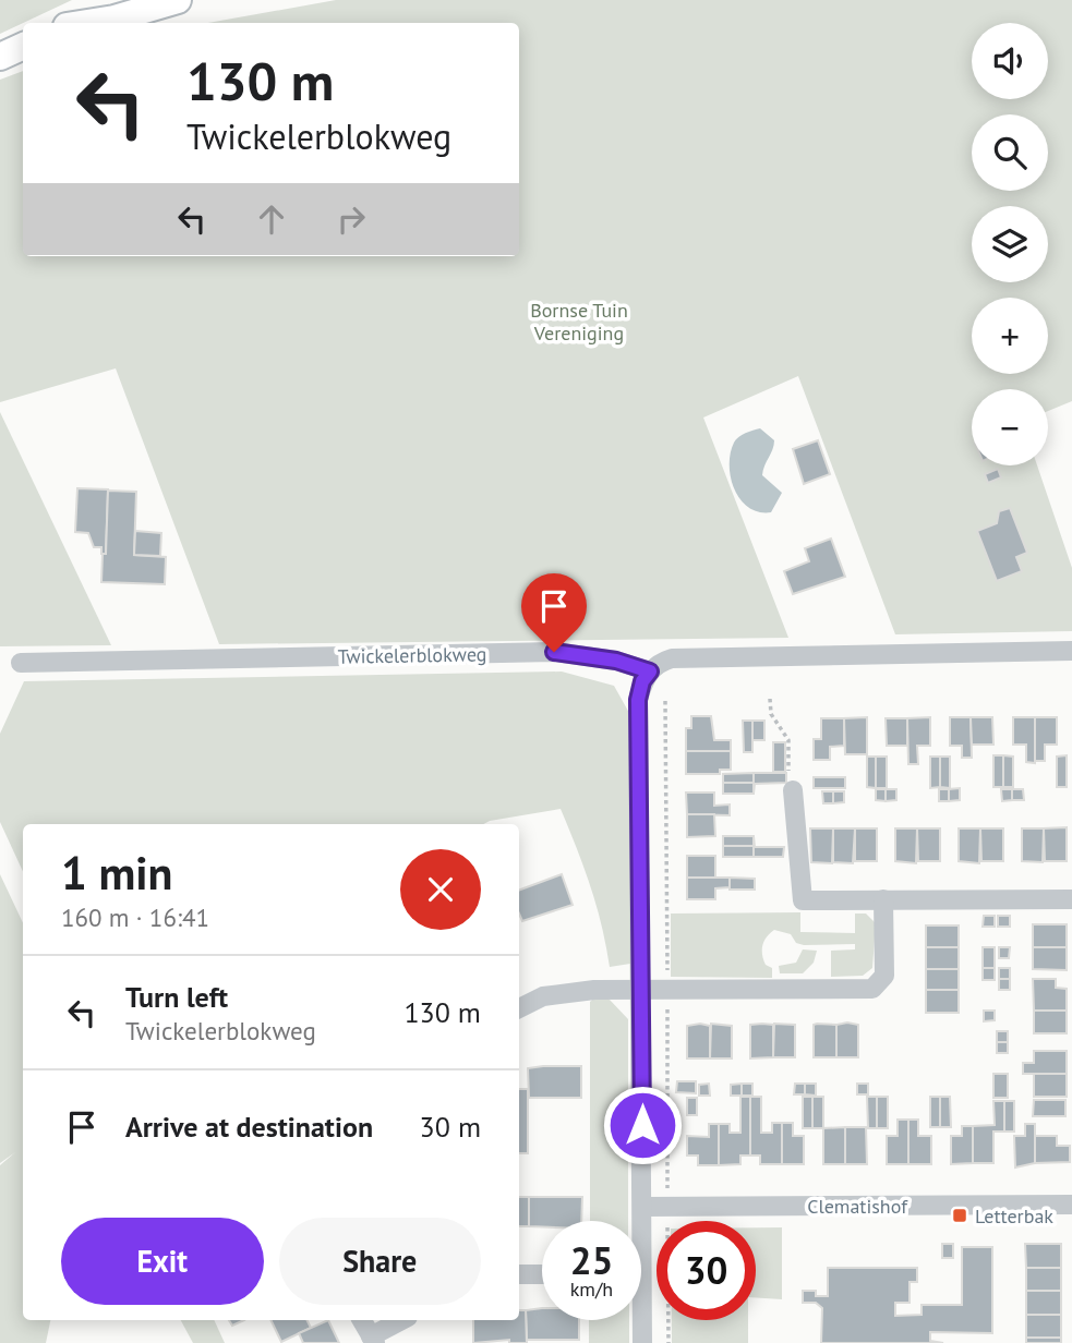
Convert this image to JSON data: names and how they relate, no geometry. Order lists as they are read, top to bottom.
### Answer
{
  "streets": {
    "street": ["Twickelerblokweg", "Clematishof"]
  },
  "parks": ["Bornse Tuin Vereniging"],
  "places": {
    "transit": ["Letterbak"]
  },
  "page": {
    "map_buttons": ["+", "−"],
    "turn": ["130 m", "Twickelerblokweg"],
    "heading": ["1 min", "160 m · 16:41"],
    "list": [
      {
        "name": "Turn left",
        "note": "Twickelerblokweg",
        "value": "130 m"
      },
      {
        "name": "Arrive at destination",
        "value": "30 m"
      }
    ],
    "buttons": ["Exit", "Share"],
    "speed": "25 km/h",
    "limit": "30"
  }
}
